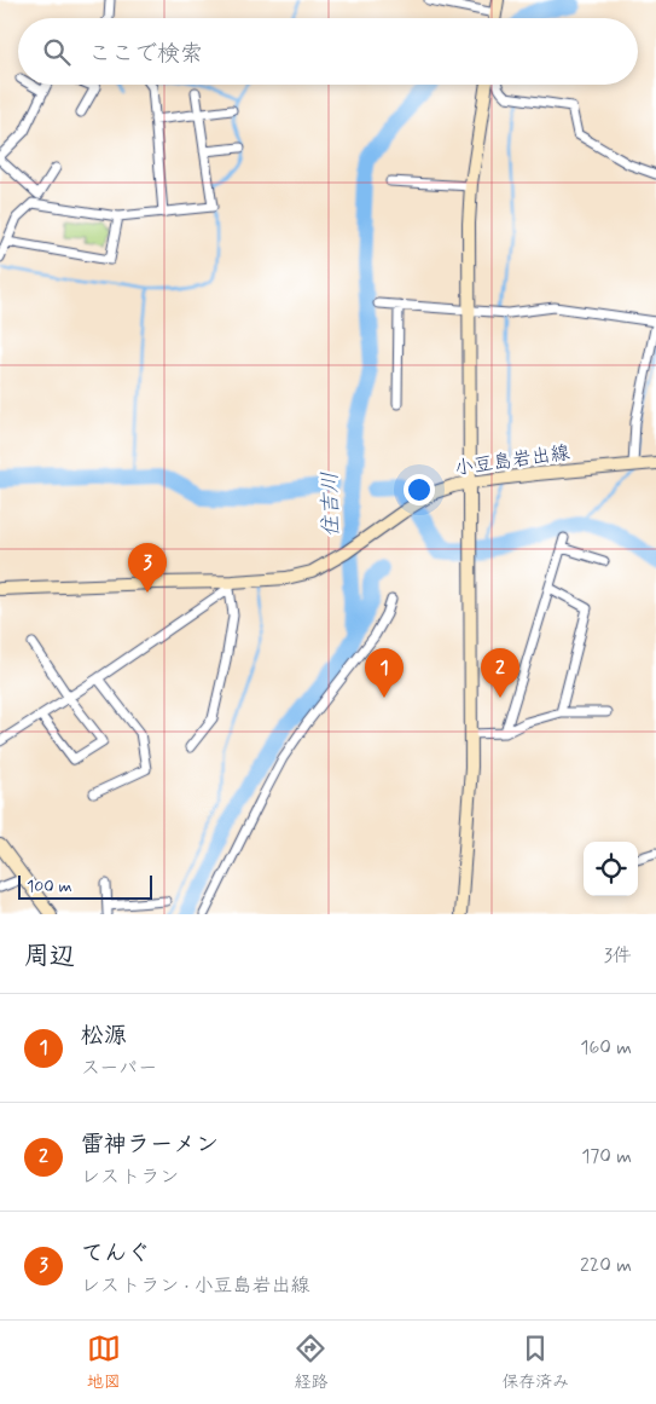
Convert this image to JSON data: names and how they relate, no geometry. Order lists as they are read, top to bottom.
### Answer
{
  "streets": {
    "street": ["小豆島岩出線"]
  },
  "water": ["住吉川"],
  "scale_bar": "100 m",
  "page": {
    "search": "ここで検索",
    "pins": ["3", "1", "2"],
    "scale": "100 m",
    "heading": ["周辺", "3件"],
    "list": [
      {
        "mark": "1",
        "name": "松源",
        "note": "スーパー",
        "value": "160 m"
      },
      {
        "mark": "2",
        "name": "雷神ラーメン",
        "note": "レストラン",
        "value": "170 m"
      },
      {
        "mark": "3",
        "name": "てんぐ",
        "note": "レストラン · 小豆島岩出線",
        "value": "220 m"
      }
    ],
    "nav": ["地図", "経路", "保存済み"]
  }
}
